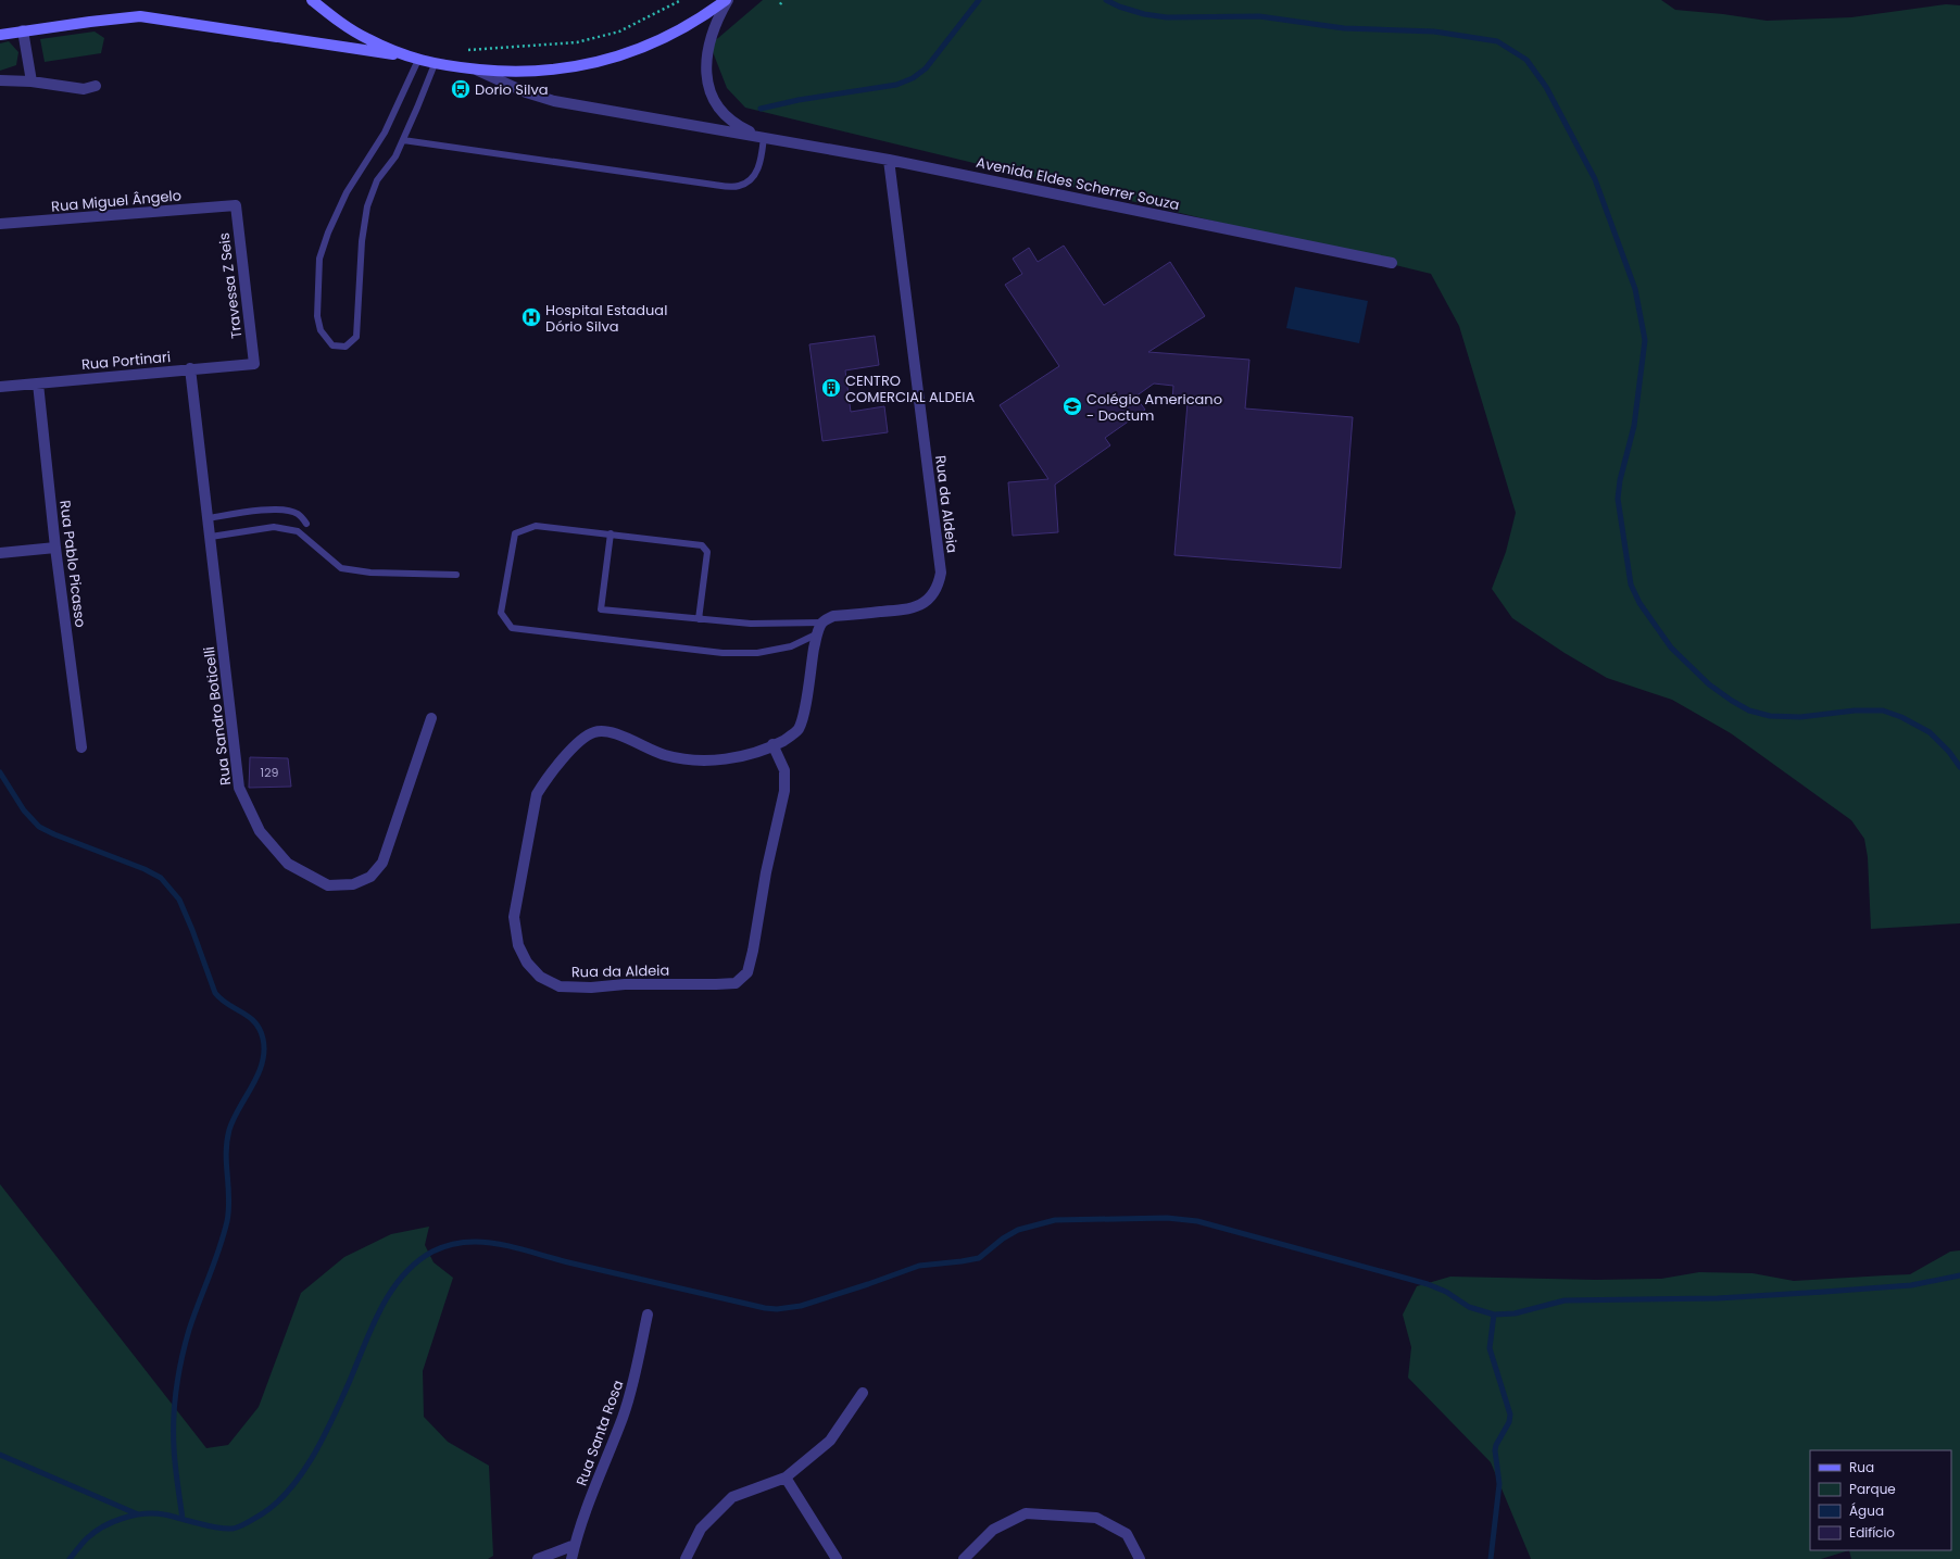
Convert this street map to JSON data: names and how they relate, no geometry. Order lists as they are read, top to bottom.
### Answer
{
  "streets": {
    "street": [
      "Avenida Eldes Scherrer Souza",
      "Rua Miguel Ângelo",
      "Travessa Z Seis",
      "Rua Portinari",
      "Rua da Aldeia",
      "Rua Pablo Picasso",
      "Rua Sandro Boticelli",
      "Rua Santa Rosa"
    ]
  },
  "crossings": [
    ["Avenida Eldes Scherrer Souza", "Rua da Aldeia"],
    ["Rua Miguel Ângelo", "Travessa Z Seis"],
    ["Travessa Z Seis", "Rua Portinari"],
    ["Rua Portinari", "Rua Pablo Picasso"],
    ["Rua Portinari", "Rua Sandro Boticelli"]
  ],
  "places": {
    "bus stop": ["Dorio Silva"],
    "hospital": ["Hospital Estadual Dório Silva"],
    "building": ["CENTRO COMERCIAL ALDEIA"],
    "school or university": ["Colégio Americano - Doctum"]
  },
  "house_numbers": ["129"],
  "legend": [
    "Rua",
    "Parque",
    "Água",
    "Edifício"
  ]
}
